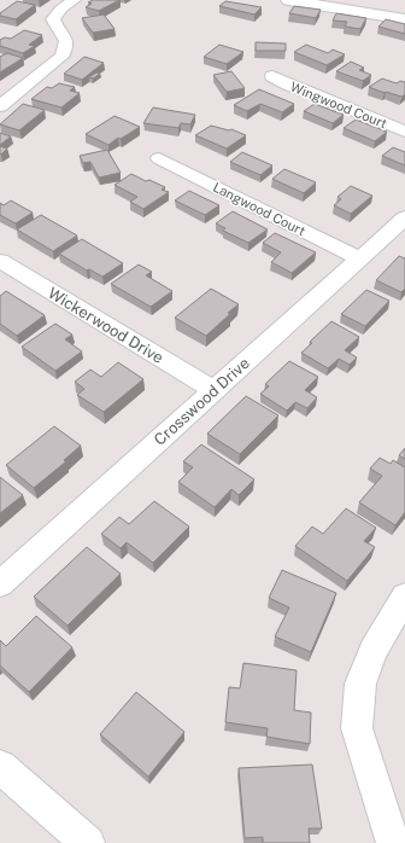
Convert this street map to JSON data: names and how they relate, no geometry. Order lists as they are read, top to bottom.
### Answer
{
  "streets": {
    "street": [
      "Wingwood Court",
      "Langwood Court",
      "Wickerwood Drive",
      "Crosswood Drive"
    ]
  },
  "crossings": [
    ["Langwood Court", "Crosswood Drive"],
    ["Wickerwood Drive", "Crosswood Drive"]
  ]
}
